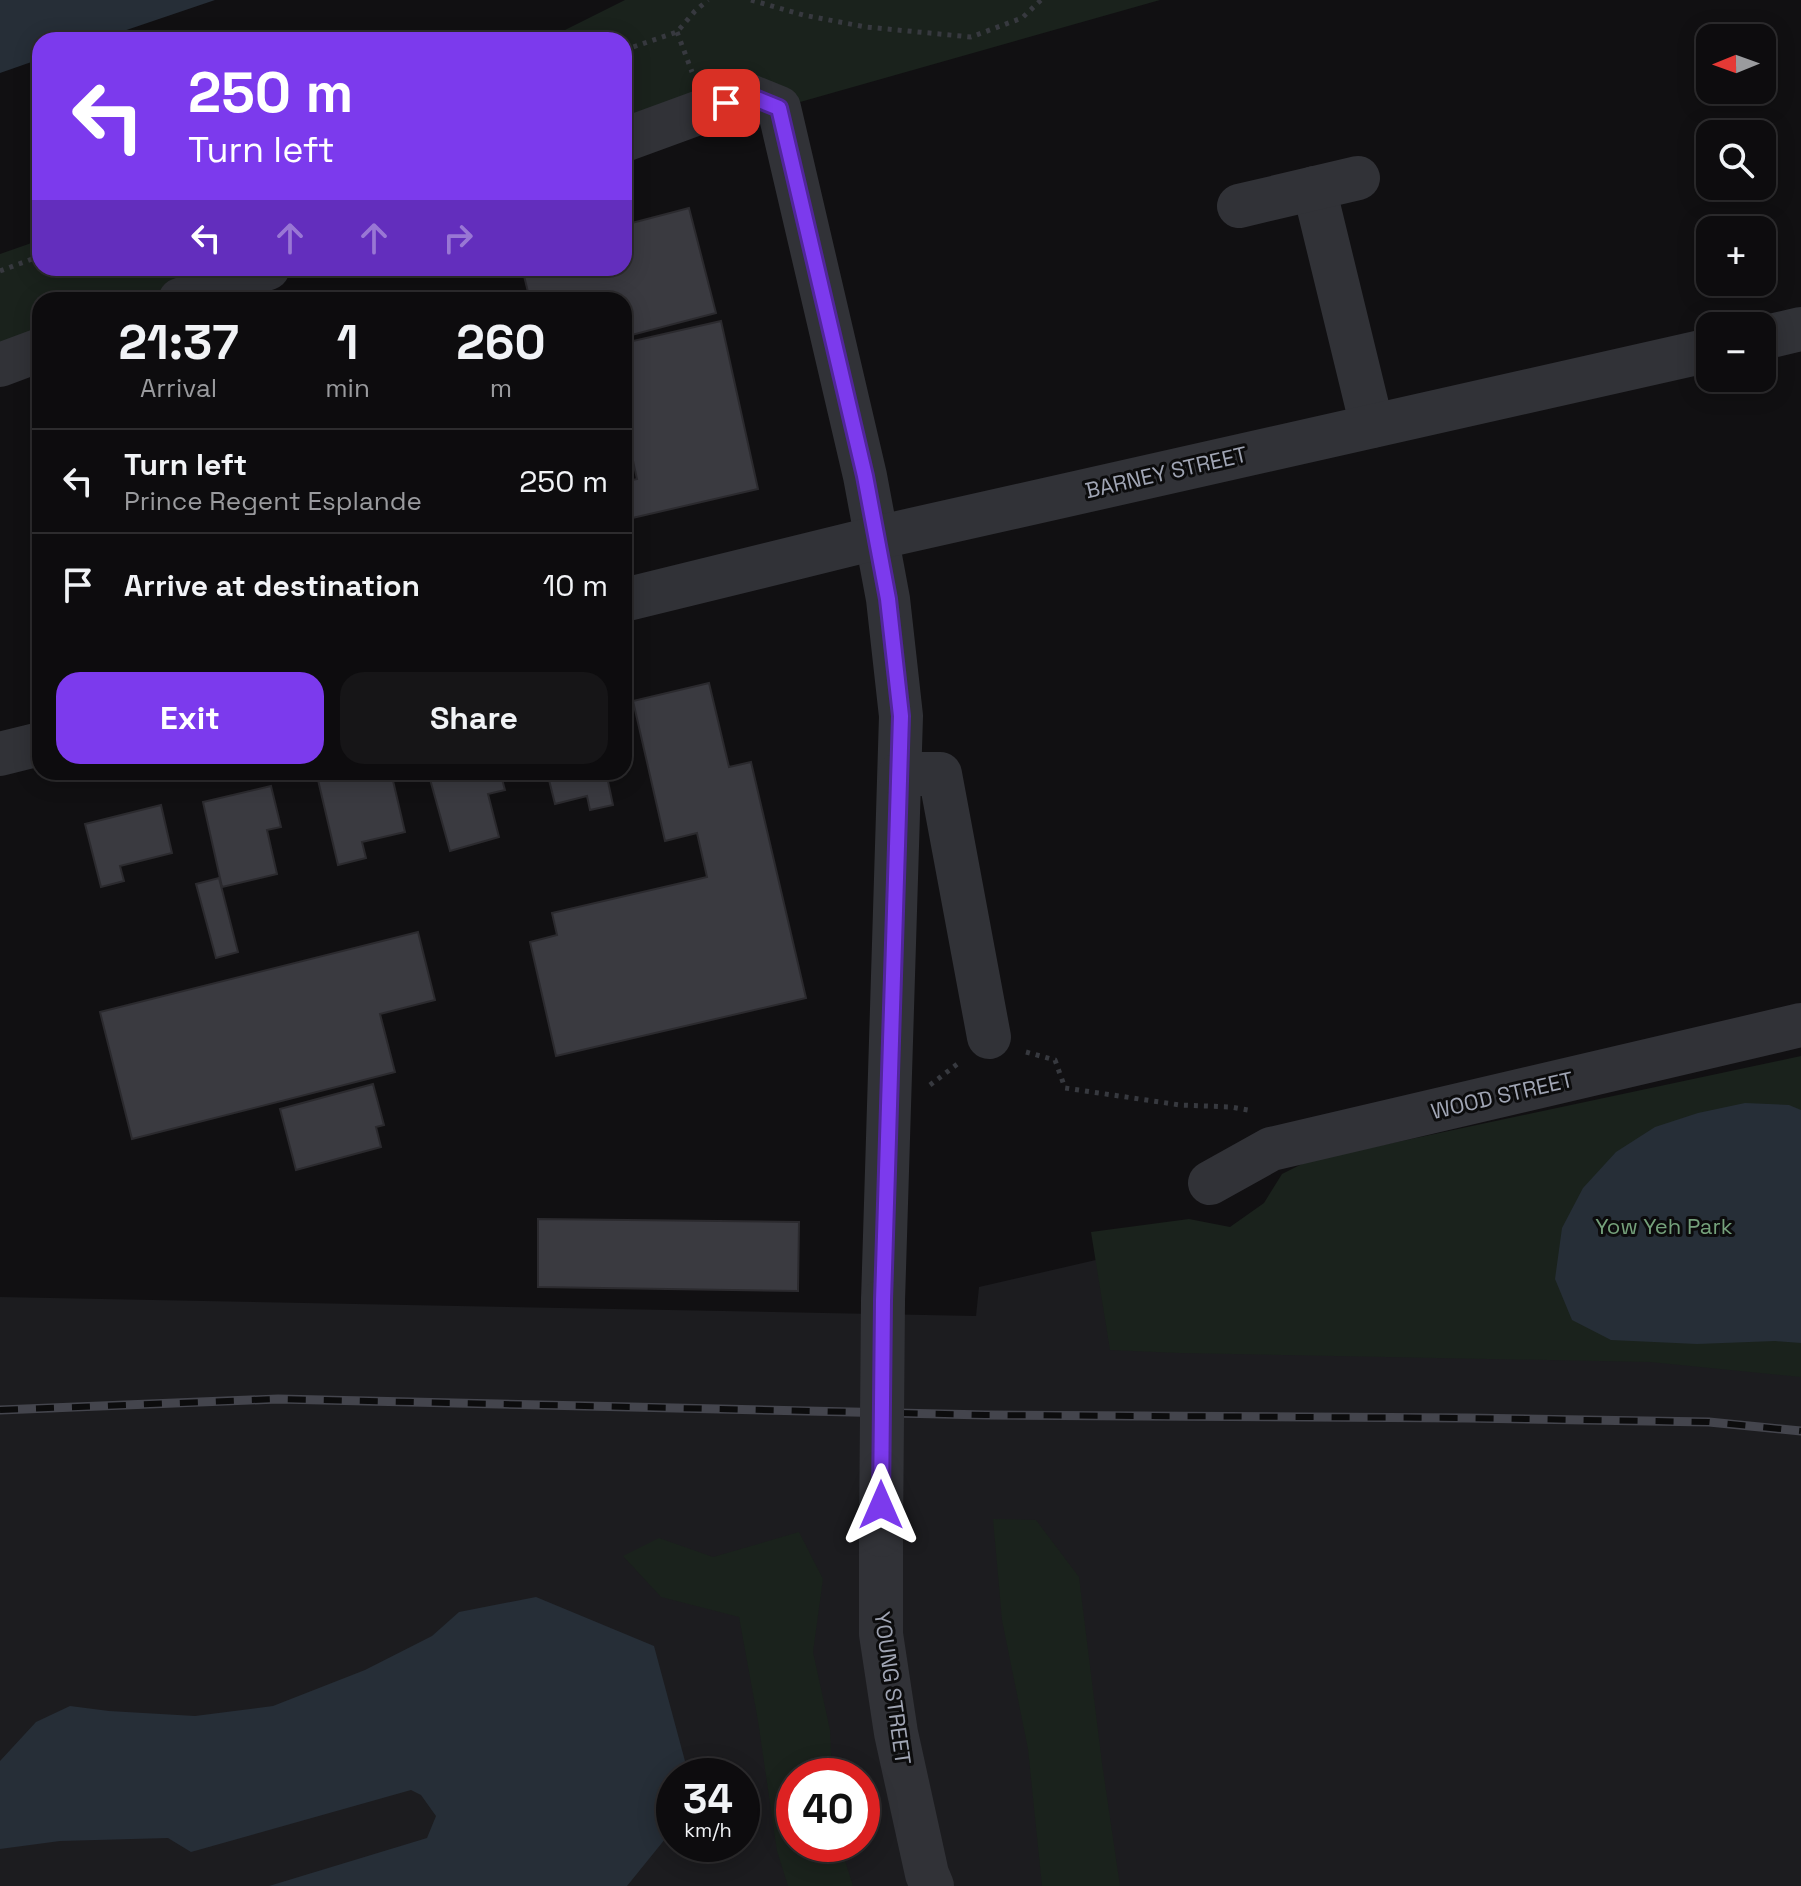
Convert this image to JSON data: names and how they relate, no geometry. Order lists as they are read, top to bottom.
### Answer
{
  "streets": {
    "street": ["BARNEY STREET", "WOOD STREET", "YOUNG STREET"]
  },
  "crossings": [
    ["BARNEY STREET", "YOUNG STREET"]
  ],
  "parks": ["Yow Yeh Park"],
  "north": "left",
  "page": {
    "map_buttons": ["+", "−"],
    "turn": ["250 m", "Turn left"],
    "eta": [
      "21:37",
      "Arrival",
      "1",
      "min",
      "260",
      "m"
    ],
    "list": [
      {
        "name": "Turn left",
        "note": "Prince Regent Esplande",
        "value": "250 m"
      },
      {
        "name": "Arrive at destination",
        "value": "10 m"
      }
    ],
    "buttons": ["Exit", "Share"],
    "speed": "34 km/h",
    "limit": "40"
  }
}
